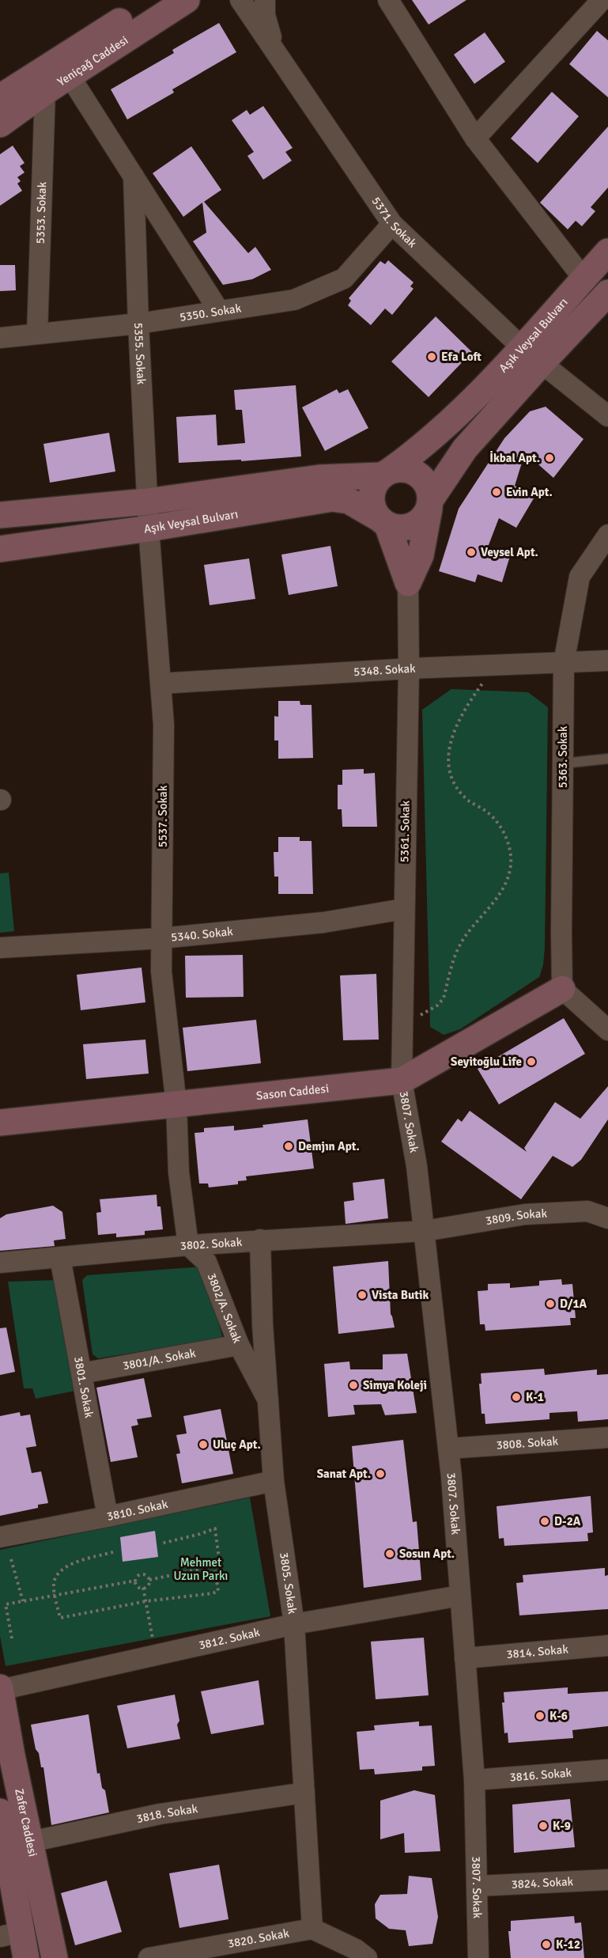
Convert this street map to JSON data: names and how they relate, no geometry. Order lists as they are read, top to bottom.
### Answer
{
  "streets": {
    "main road": [
      "Yeniçağ Caddesi",
      "Aşık Veysal Bulvarı",
      "Sason Caddesi",
      "Zafer Caddesi"
    ],
    "street": [
      "5353. Sokak",
      "5371. Sokak",
      "5350. Sokak",
      "5355. Sokak",
      "5348. Sokak",
      "5363. Sokak",
      "5537. Sokak",
      "5361. Sokak",
      "5340. Sokak",
      "3807. Sokak",
      "3809. Sokak",
      "3802. Sokak",
      "3802/A. Sokak",
      "3801/A. Sokak",
      "3801. Sokak",
      "3808. Sokak",
      "3810. Sokak",
      "3805. Sokak",
      "3812. Sokak",
      "3814. Sokak",
      "3816. Sokak",
      "3818. Sokak",
      "3824. Sokak",
      "3820. Sokak"
    ]
  },
  "crossings": [
    ["Yeniçağ Caddesi", "5353. Sokak"],
    ["5353. Sokak", "5350. Sokak"],
    ["5371. Sokak", "5350. Sokak"],
    ["5371. Sokak", "Aşık Veysal Bulvarı"],
    ["5350. Sokak", "5355. Sokak"],
    ["Aşık Veysal Bulvarı", "5355. Sokak"],
    ["Aşık Veysal Bulvarı", "5537. Sokak"],
    ["5355. Sokak", "5537. Sokak"],
    ["5348. Sokak", "5363. Sokak"],
    ["5348. Sokak", "5537. Sokak"],
    ["5348. Sokak", "5361. Sokak"],
    ["5363. Sokak", "Sason Caddesi"],
    ["5537. Sokak", "5340. Sokak"],
    ["5537. Sokak", "Sason Caddesi"],
    ["5361. Sokak", "5340. Sokak"],
    ["5361. Sokak", "Sason Caddesi"],
    ["5361. Sokak", "3807. Sokak"],
    ["Sason Caddesi", "3807. Sokak"],
    ["3807. Sokak", "3809. Sokak"],
    ["3807. Sokak", "3802. Sokak"],
    ["3807. Sokak", "3808. Sokak"],
    ["3807. Sokak", "3812. Sokak"],
    ["3807. Sokak", "3814. Sokak"],
    ["3807. Sokak", "3816. Sokak"],
    ["3807. Sokak", "3824. Sokak"],
    ["3809. Sokak", "3802. Sokak"],
    ["3802. Sokak", "3802/A. Sokak"],
    ["3802. Sokak", "3801. Sokak"],
    ["3802. Sokak", "3805. Sokak"],
    ["3802/A. Sokak", "3801/A. Sokak"],
    ["3802/A. Sokak", "3805. Sokak"],
    ["3801/A. Sokak", "3801. Sokak"],
    ["3801. Sokak", "3810. Sokak"],
    ["3810. Sokak", "3805. Sokak"],
    ["3805. Sokak", "3812. Sokak"],
    ["3805. Sokak", "3818. Sokak"],
    ["3805. Sokak", "3820. Sokak"],
    ["3812. Sokak", "Zafer Caddesi"],
    ["3818. Sokak", "Zafer Caddesi"]
  ],
  "parks": ["Mehmet Uzun Parkı"],
  "places": [
    "Efa Loft",
    "İkbal Apt.",
    "Evin Apt.",
    "Veysel Apt.",
    "Seyitoğlu Life",
    "Demjın Apt.",
    "Vista Butik",
    "D/1A",
    "Simya Koleji",
    "K-1",
    "Uluç Apt.",
    "Sanat Apt.",
    "D-2A",
    "Sosun Apt.",
    "K-6",
    "K-9",
    "K-12"
  ]
}
